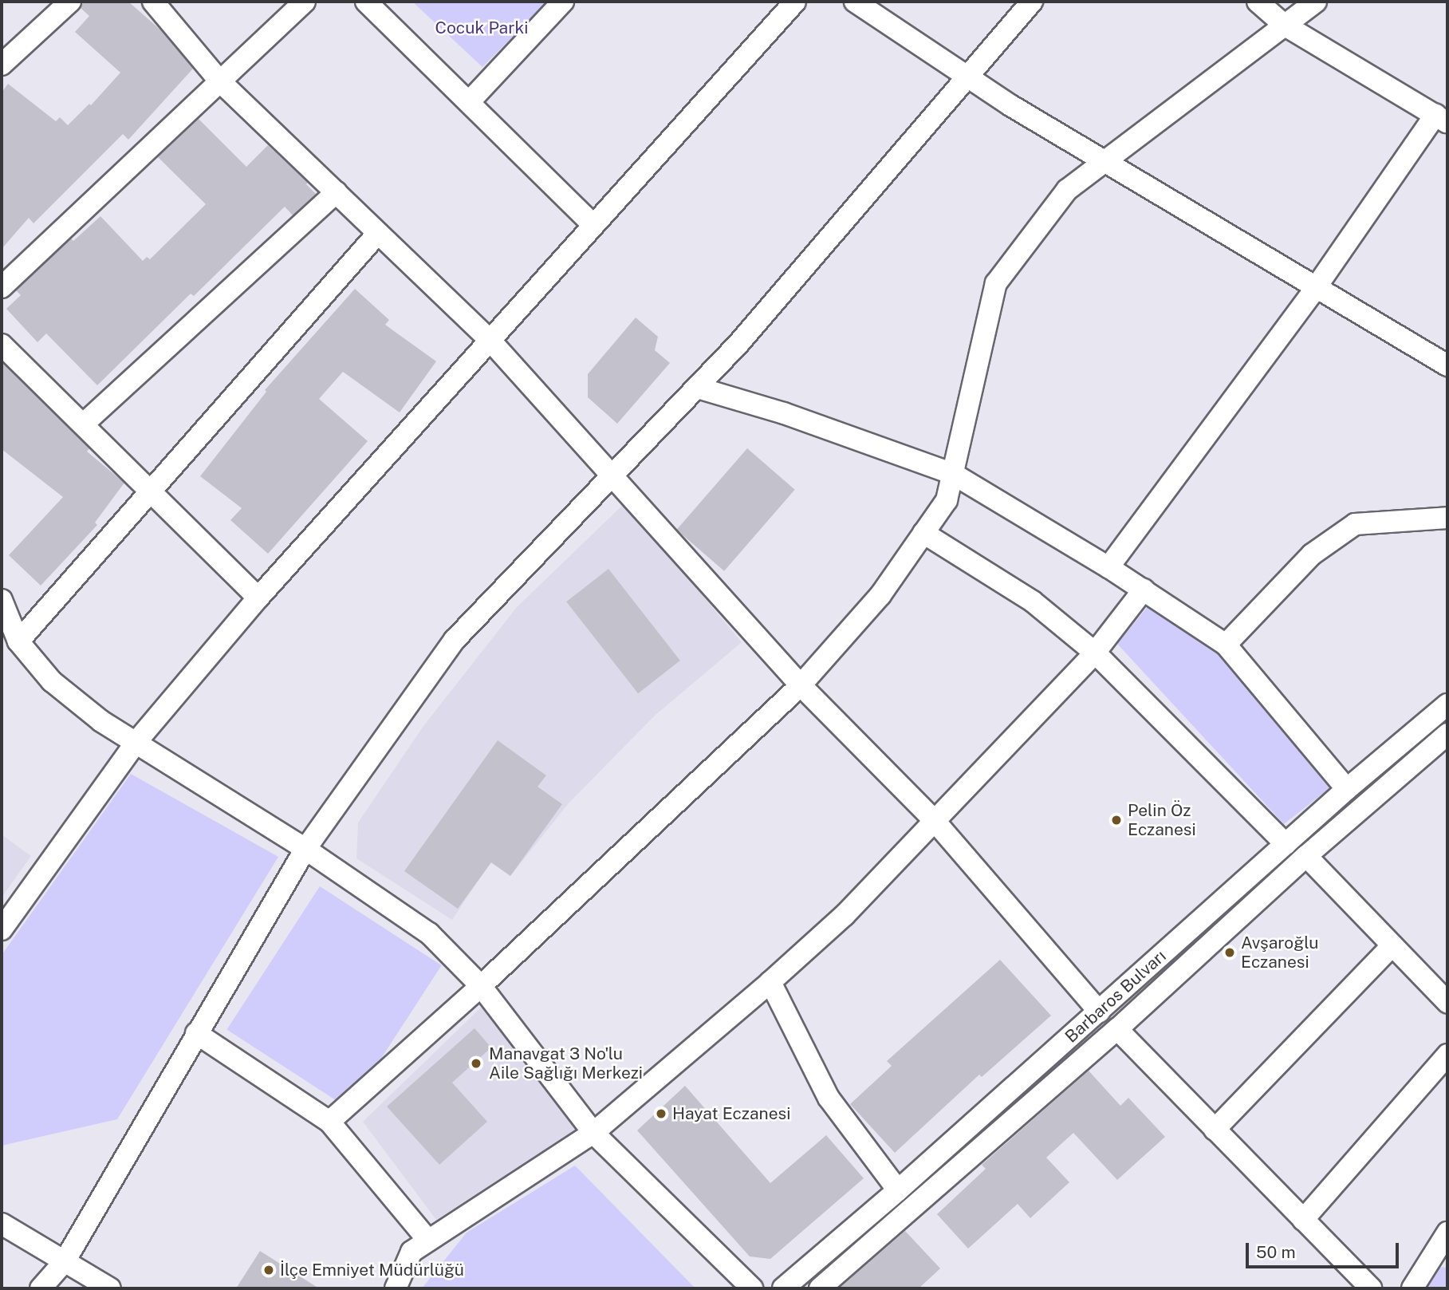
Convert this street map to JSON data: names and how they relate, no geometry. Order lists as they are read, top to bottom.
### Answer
{
  "streets": {
    "street": ["Barbaros Bulvarı"]
  },
  "parks": ["Cocuk Parki"],
  "places": [
    "Pelin Öz Eczanesi",
    "Avşaroğlu Eczanesi",
    "Manavgat 3 No'lu Aile Sağlığı Merkezi",
    "Hayat Eczanesi",
    "İlçe Emniyet Müdürlüğü"
  ],
  "scale_bar": "50 m"
}
